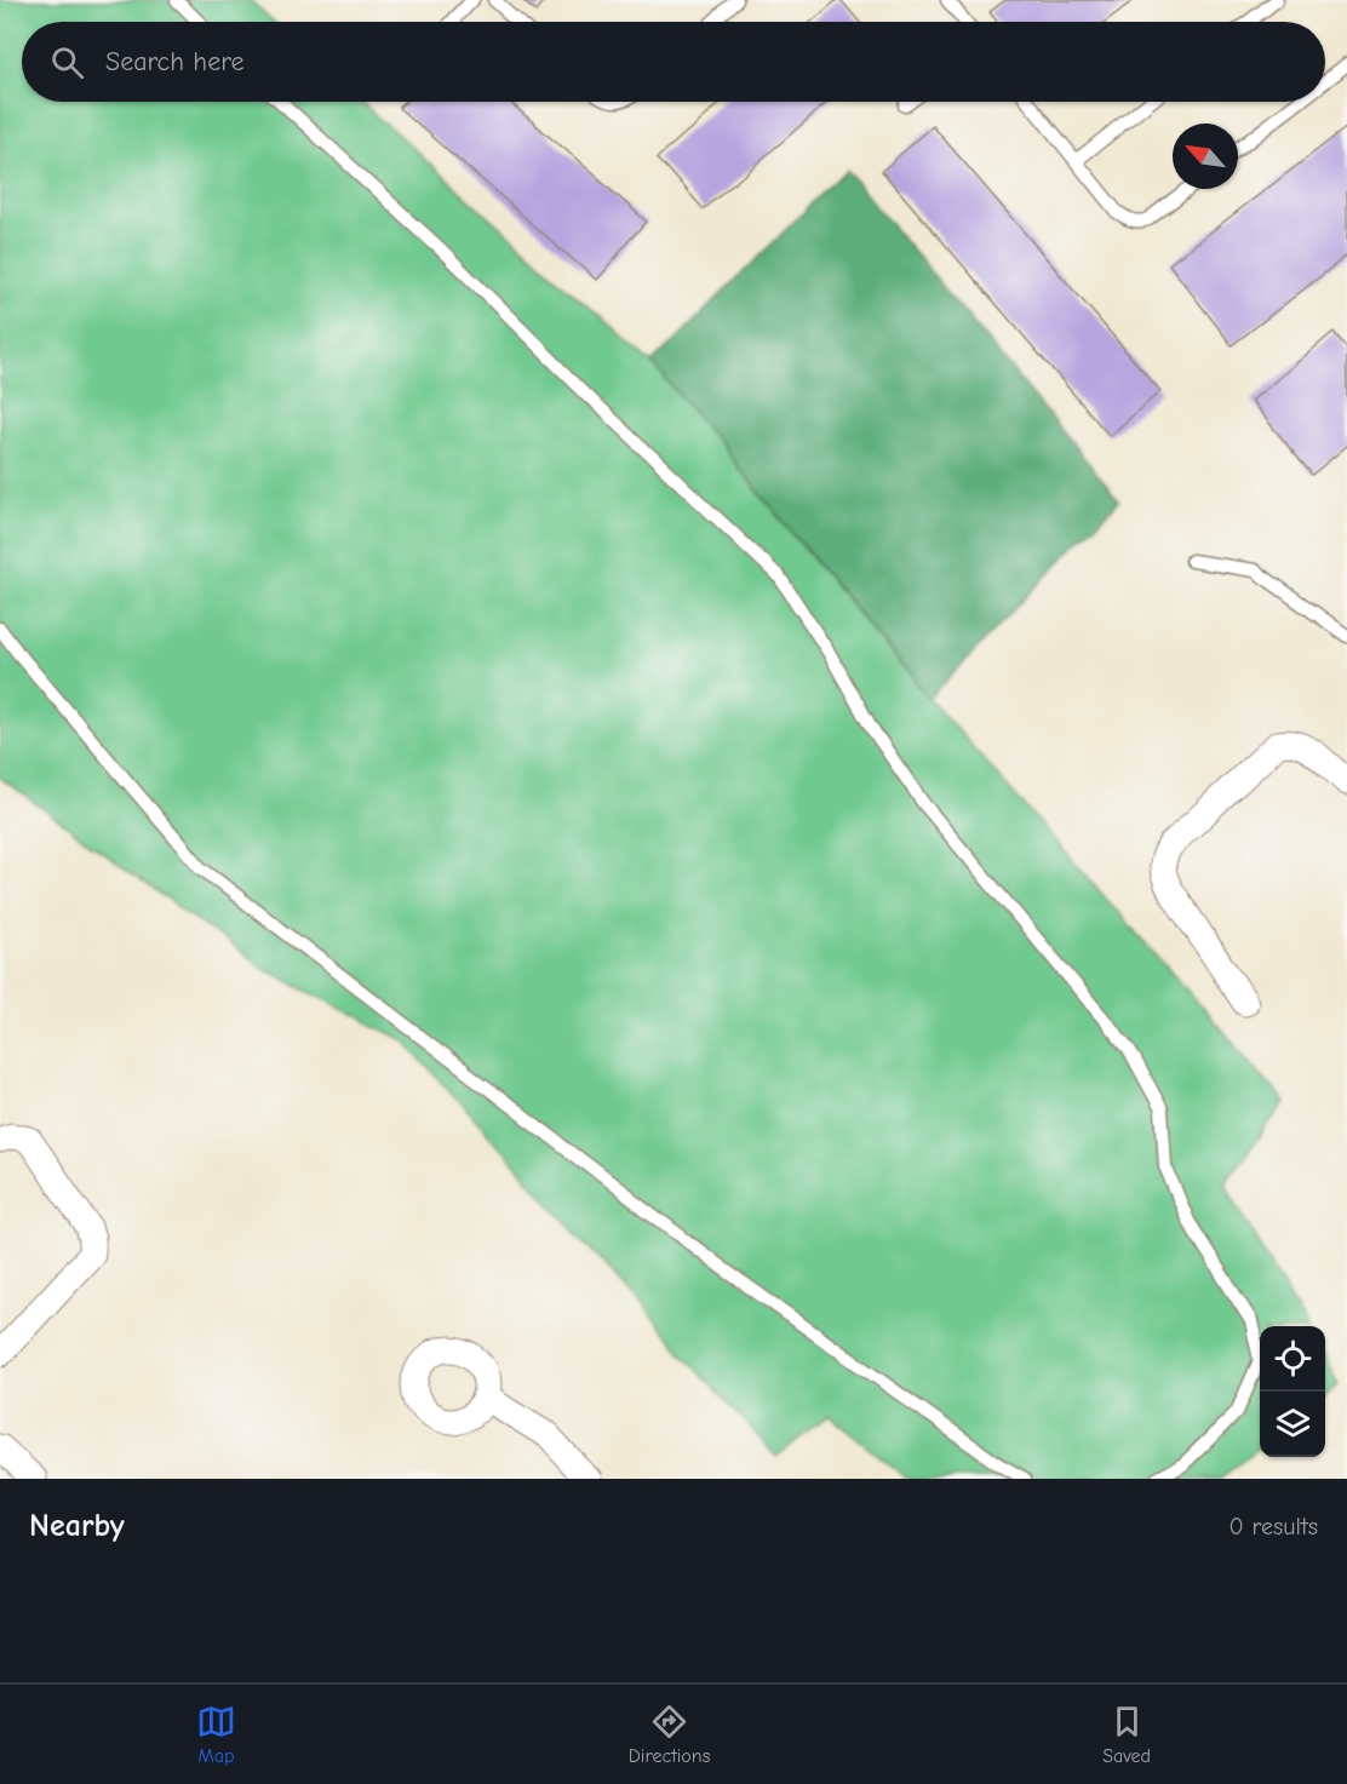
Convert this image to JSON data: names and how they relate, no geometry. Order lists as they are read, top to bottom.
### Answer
{
  "north": "top left",
  "page": {
    "search": "Search here",
    "heading": ["Nearby", "0 results"],
    "nav": ["Map", "Directions", "Saved"]
  }
}
